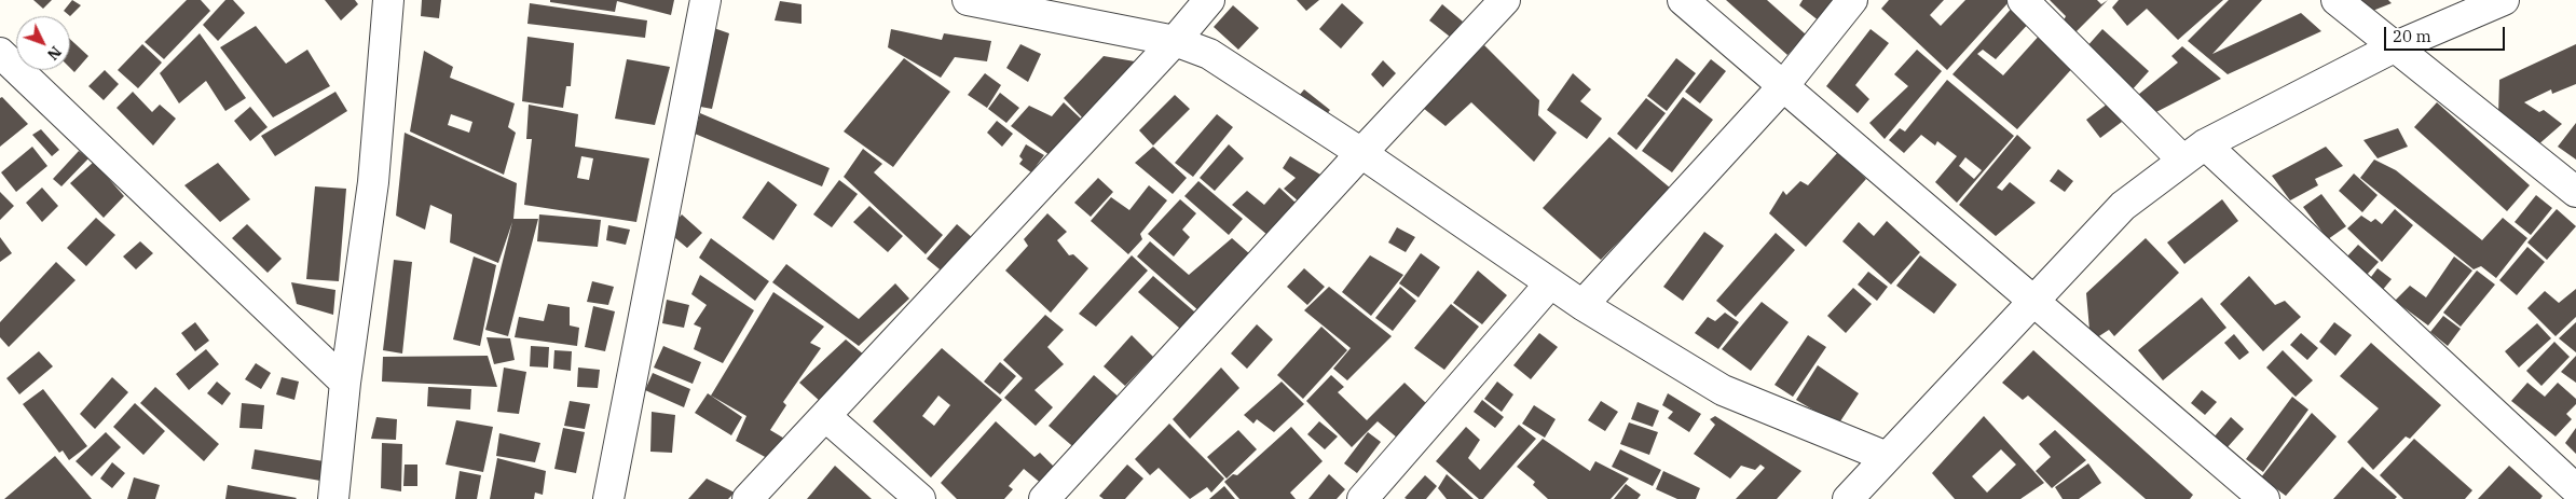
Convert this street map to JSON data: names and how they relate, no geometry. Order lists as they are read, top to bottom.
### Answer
{
  "scale_bar": "20 m",
  "north": "bottom right"
}
